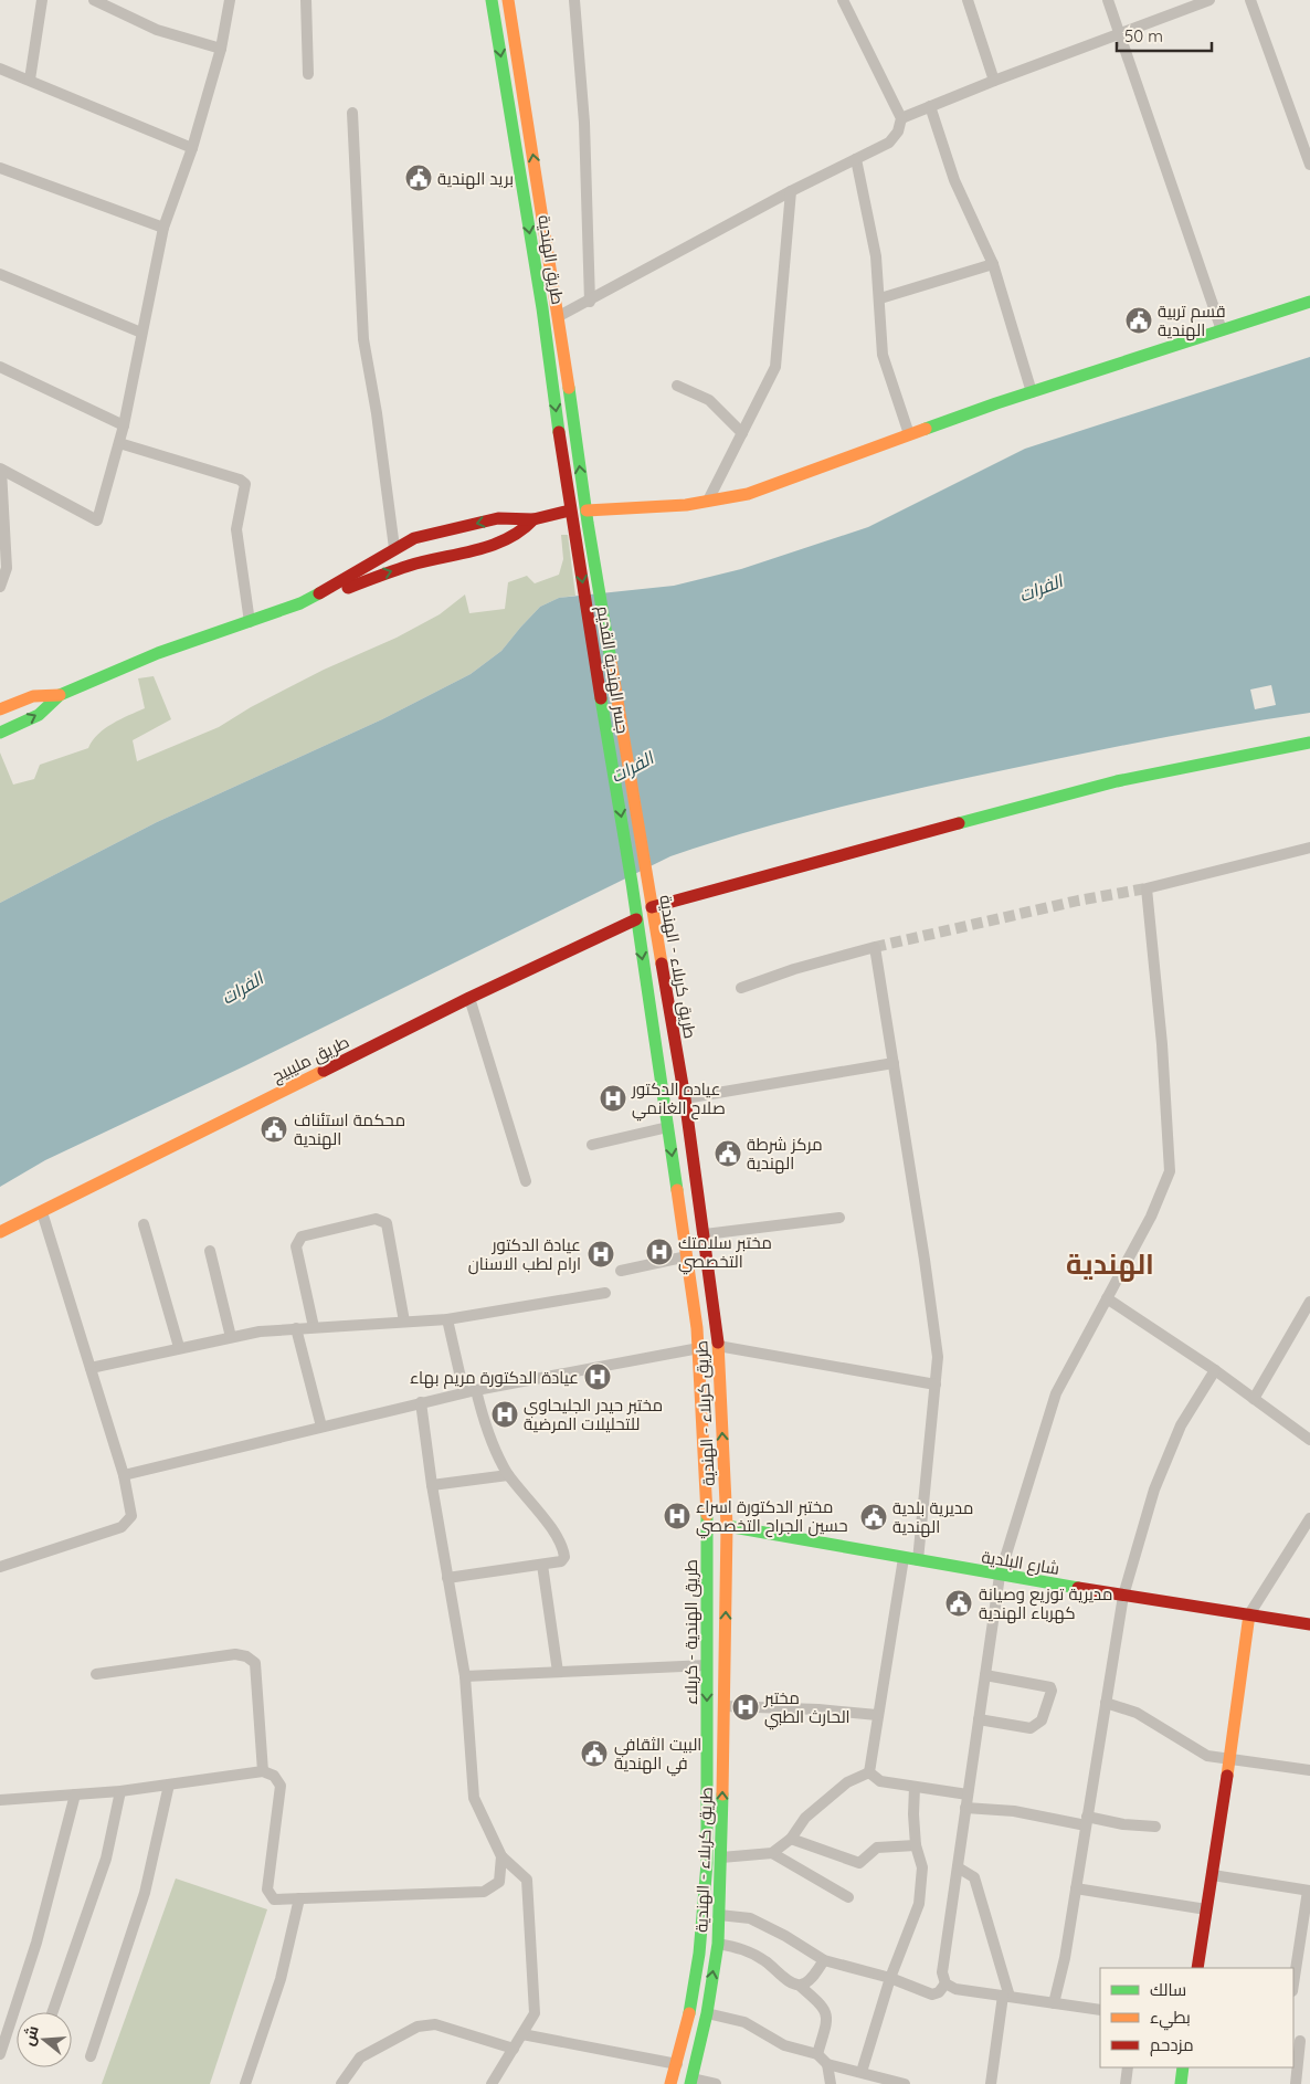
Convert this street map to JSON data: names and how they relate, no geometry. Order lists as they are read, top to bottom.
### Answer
{
  "streets": {
    "main road": [
      "طريق الهندية",
      "جسر الهندية القديم",
      "طريق كربلاء - الهندية",
      "طريق مليبيج",
      "شارع البلدية",
      "طريق الهندية - كربلاء"
    ]
  },
  "crossings": [
    ["طريق الهندية", "جسر الهندية القديم"],
    ["جسر الهندية القديم", "طريق كربلاء - الهندية"],
    ["جسر الهندية القديم", "طريق الهندية - كربلاء"],
    ["طريق كربلاء - الهندية", "شارع البلدية"],
    ["طريق مليبيج", "طريق الهندية - كربلاء"]
  ],
  "one_way": ["طريق كربلاء - الهندية", "طريق الهندية - كربلاء"],
  "districts": ["الهندية"],
  "water": ["الفرات"],
  "places": {
    "public building": [
      "بريد الهندية",
      "قسم تربية الهندية",
      "محكمة استئناف الهندية",
      "مركز شرطة الهندية",
      "مديرية بلدية الهندية",
      "مديرية توزيع وصيانة كهرباء الهندية",
      "البيت الثقافي في الهندية"
    ],
    "hospital": [
      "عياده الدكتور صلاح الغانمي",
      "مختبر سلامتك التخصصي",
      "عيادة الدكتور ارام لطب الاسنان",
      "عيادة الدكتورة مريم بهاء",
      "مختبر حيدر الجليحاوي للتحليلات المرضية",
      "مختبر الدكتورة اسراء حسين الجراح التخصصي",
      "مختبر الحارث الطبي"
    ]
  },
  "legend": ["سالك", "بطيء", "مزدحم"],
  "scale_bar": "50 m",
  "north": "left"
}
